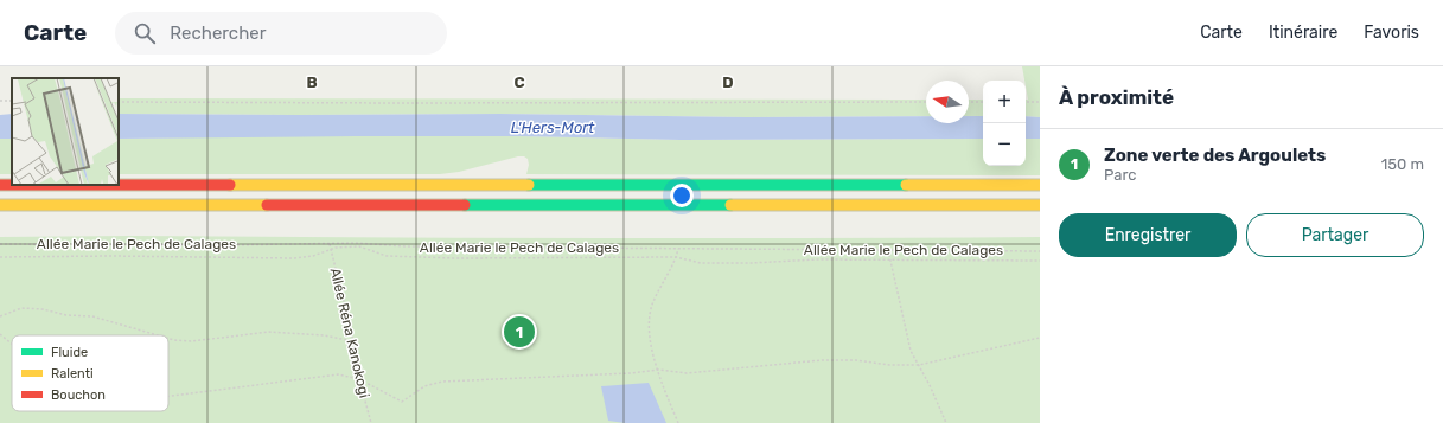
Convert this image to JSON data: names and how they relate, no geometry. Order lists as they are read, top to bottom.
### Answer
{
  "streets": {
    "path": ["Allée Marie le Pech de Calages", "Allée Réna Kanokogi"]
  },
  "crossings": [
    ["Allée Marie le Pech de Calages", "Allée Réna Kanokogi"]
  ],
  "water": ["L'Hers-Mort"],
  "legend": ["Fluide", "Ralenti", "Bouchon"],
  "north": "left",
  "page": {
    "header": "Carte",
    "search": "Rechercher",
    "nav": ["Carte", "Itinéraire", "Favoris"],
    "heading": "À proximité",
    "map_buttons": ["+", "−"],
    "list": [
      {
        "mark": "1",
        "name": "Zone verte des Argoulets",
        "note": "Parc",
        "value": "150 m"
      }
    ],
    "buttons": ["Enregistrer", "Partager"],
    "pins": "1"
  },
  "grid": {
    "columns": ["B", "C", "D"]
  }
}
